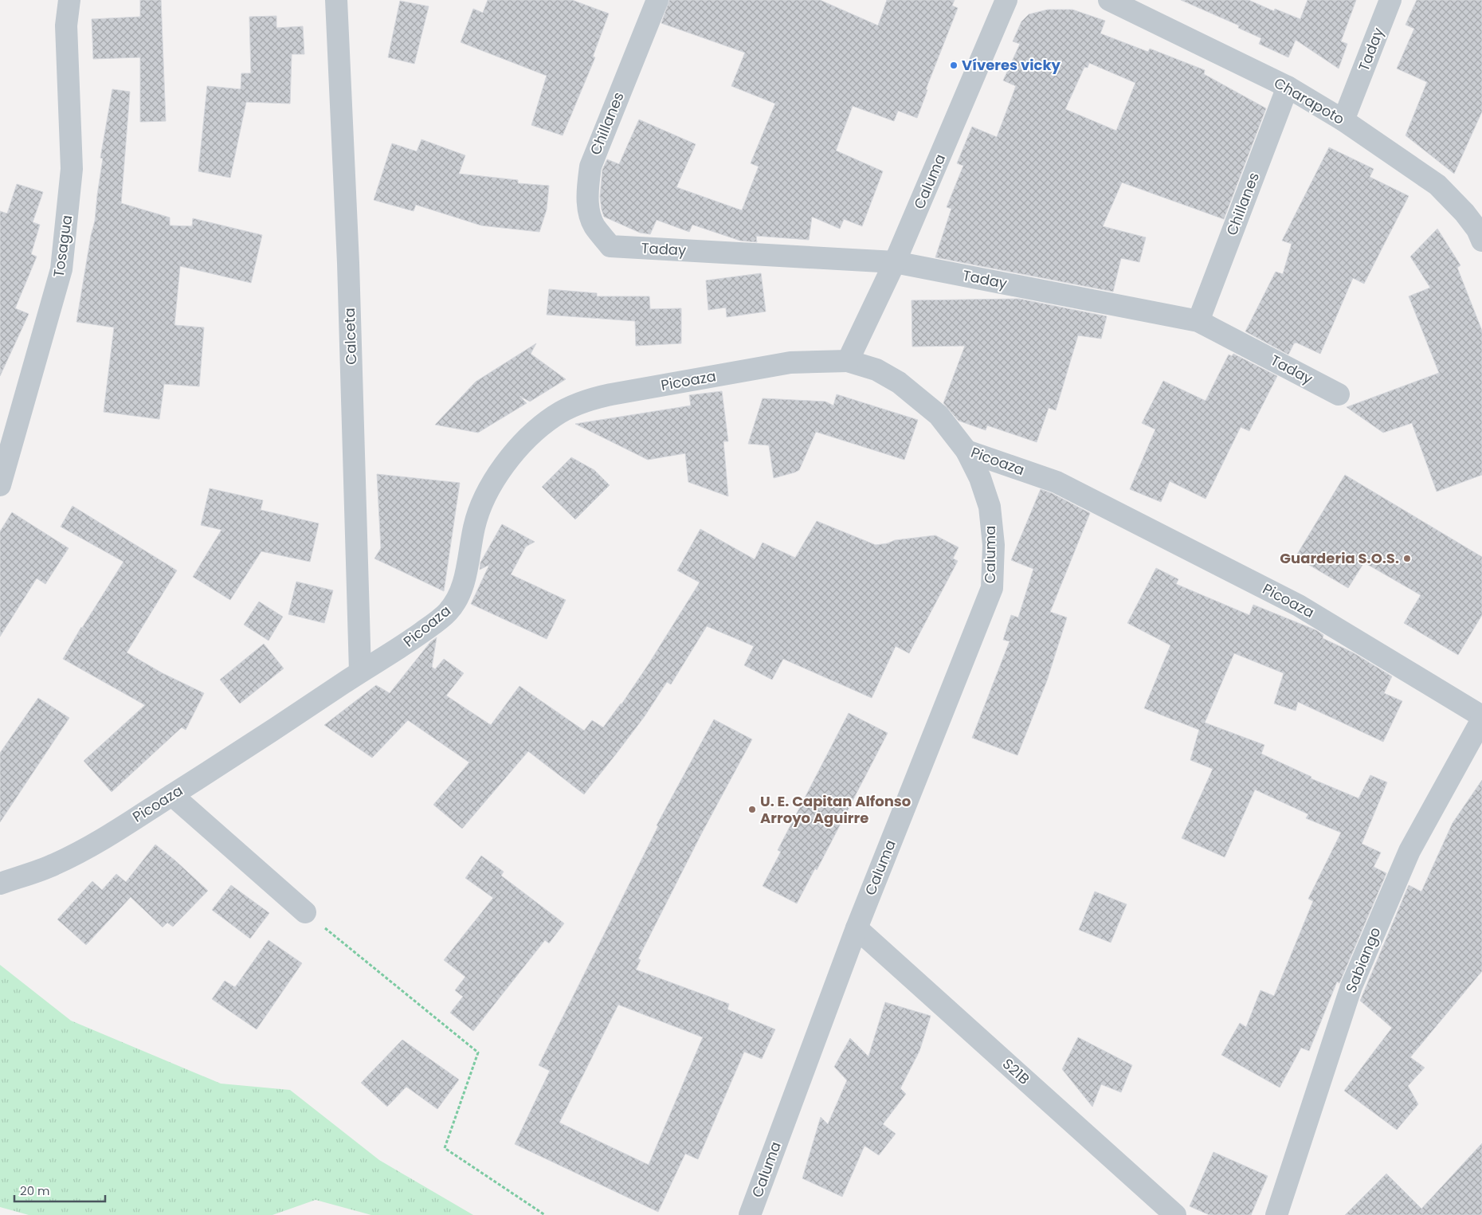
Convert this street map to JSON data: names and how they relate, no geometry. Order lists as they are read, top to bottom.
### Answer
{
  "streets": {
    "street": [
      "Taday",
      "Charapoto",
      "Chillanes",
      "Caluma",
      "Tosagua",
      "Calceta",
      "Picoaza",
      "Sabiango",
      "S21B"
    ]
  },
  "crossings": [
    ["Taday", "Charapoto"],
    ["Taday", "Chillanes"],
    ["Taday", "Caluma"],
    ["Charapoto", "Chillanes"],
    ["Caluma", "Picoaza"],
    ["Caluma", "S21B"],
    ["Calceta", "Picoaza"],
    ["Picoaza", "Sabiango"]
  ],
  "places": ["Víveres vicky", "Guarderia S.O.S.", "U. E. Capitan Alfonso Arroyo Aguirre"],
  "scale_bar": "20 m"
}
